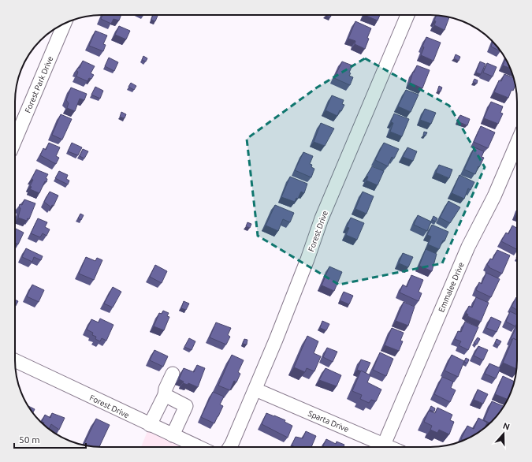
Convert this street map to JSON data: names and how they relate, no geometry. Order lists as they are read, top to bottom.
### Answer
{
  "streets": {
    "street": [
      "Forest Park Drive",
      "Forest Drive",
      "Emmalee Drive",
      "Sparta Drive"
    ]
  },
  "crossings": [
    ["Forest Drive", "Sparta Drive"],
    ["Emmalee Drive", "Sparta Drive"]
  ],
  "scale_bar": "50 m",
  "north": "top"
}
